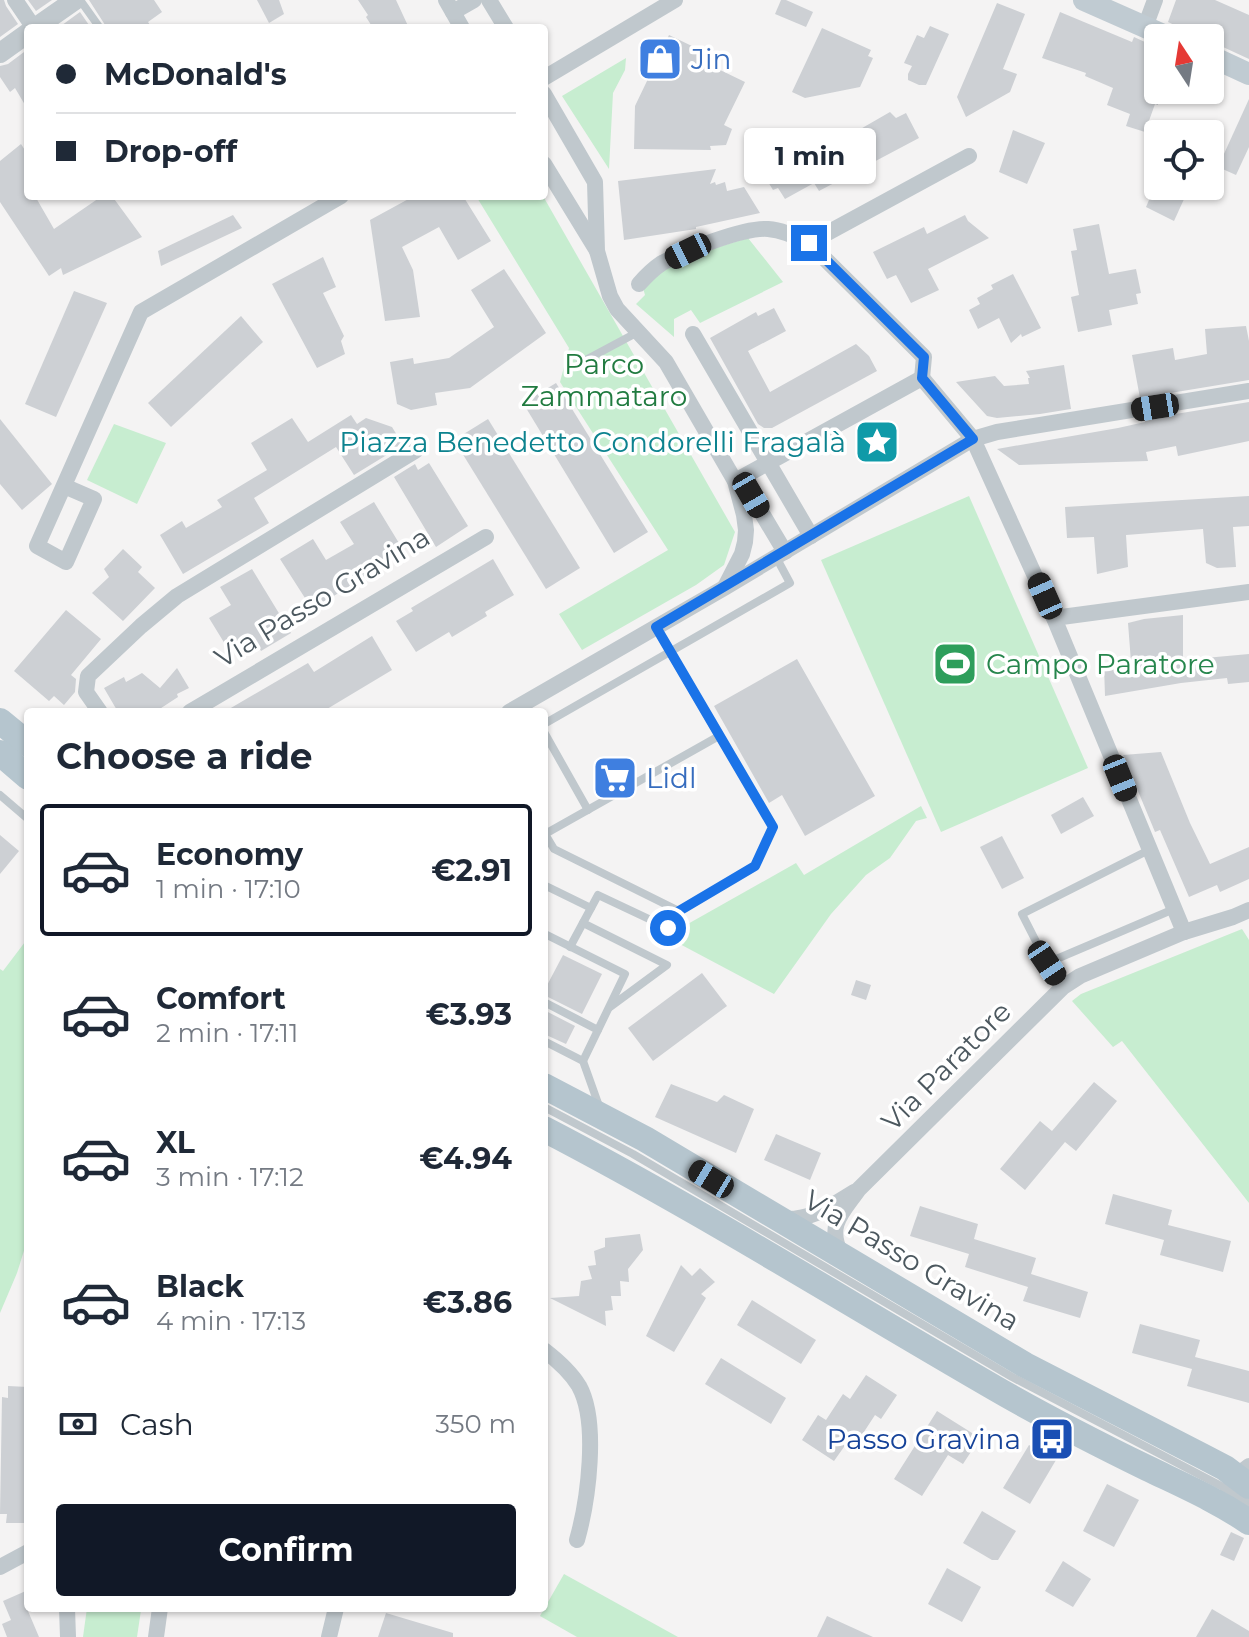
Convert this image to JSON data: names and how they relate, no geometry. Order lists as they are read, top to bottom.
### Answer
{
  "streets": {
    "main road": ["Via Passo Gravina"],
    "street": ["Via Paratore"]
  },
  "crossings": [
    ["Via Passo Gravina", "Via Paratore"]
  ],
  "parks": ["Parco Zammataro"],
  "places": {
    "shop": ["Jin"],
    "place": ["Piazza Benedetto Condorelli Fragalà"],
    "sports": ["Campo Paratore"],
    "supermarket": ["Lidl"],
    "bus stop": ["Passo Gravina"]
  },
  "north": "top",
  "page": {
    "banner": ["McDonald's", "Drop-off"],
    "bubble": "1 min",
    "heading": "Choose a ride",
    "list": [
      {
        "name": "Economy",
        "note": "1 min · 17:10",
        "value": "€2.91"
      },
      {
        "name": "Comfort",
        "note": "2 min · 17:11",
        "value": "€3.93"
      },
      {
        "name": "XL",
        "note": "3 min · 17:12",
        "value": "€4.94"
      },
      {
        "name": "Black",
        "note": "4 min · 17:13",
        "value": "€3.86"
      }
    ],
    "pay": ["Cash", "350 m"],
    "buttons": "Confirm"
  }
}
